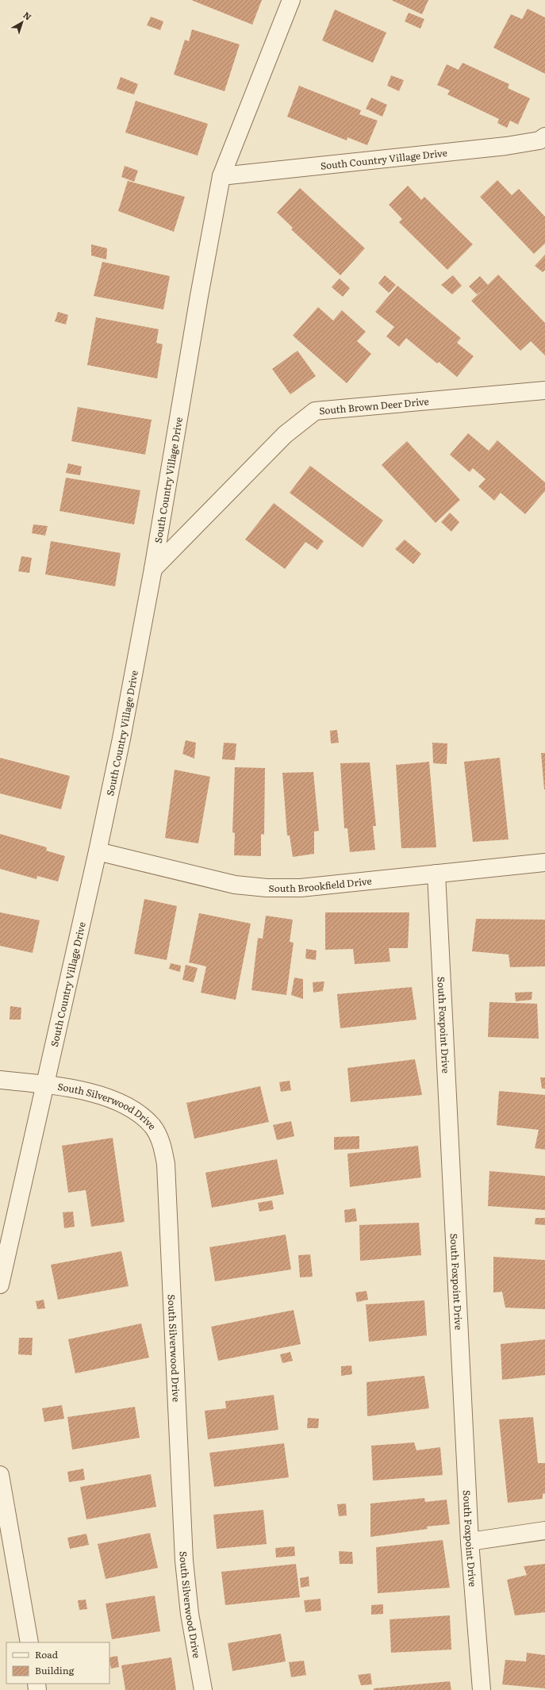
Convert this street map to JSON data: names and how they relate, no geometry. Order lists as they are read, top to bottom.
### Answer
{
  "streets": {
    "street": [
      "South Country Village Drive",
      "South Brown Deer Drive",
      "South Brookfield Drive",
      "South Foxpoint Drive",
      "South Silverwood Drive"
    ]
  },
  "crossings": [
    ["South Country Village Drive", "South Brown Deer Drive"],
    ["South Country Village Drive", "South Brookfield Drive"],
    ["South Country Village Drive", "South Silverwood Drive"],
    ["South Brookfield Drive", "South Foxpoint Drive"]
  ],
  "legend": ["Road", "Building"],
  "north": "top right"
}
